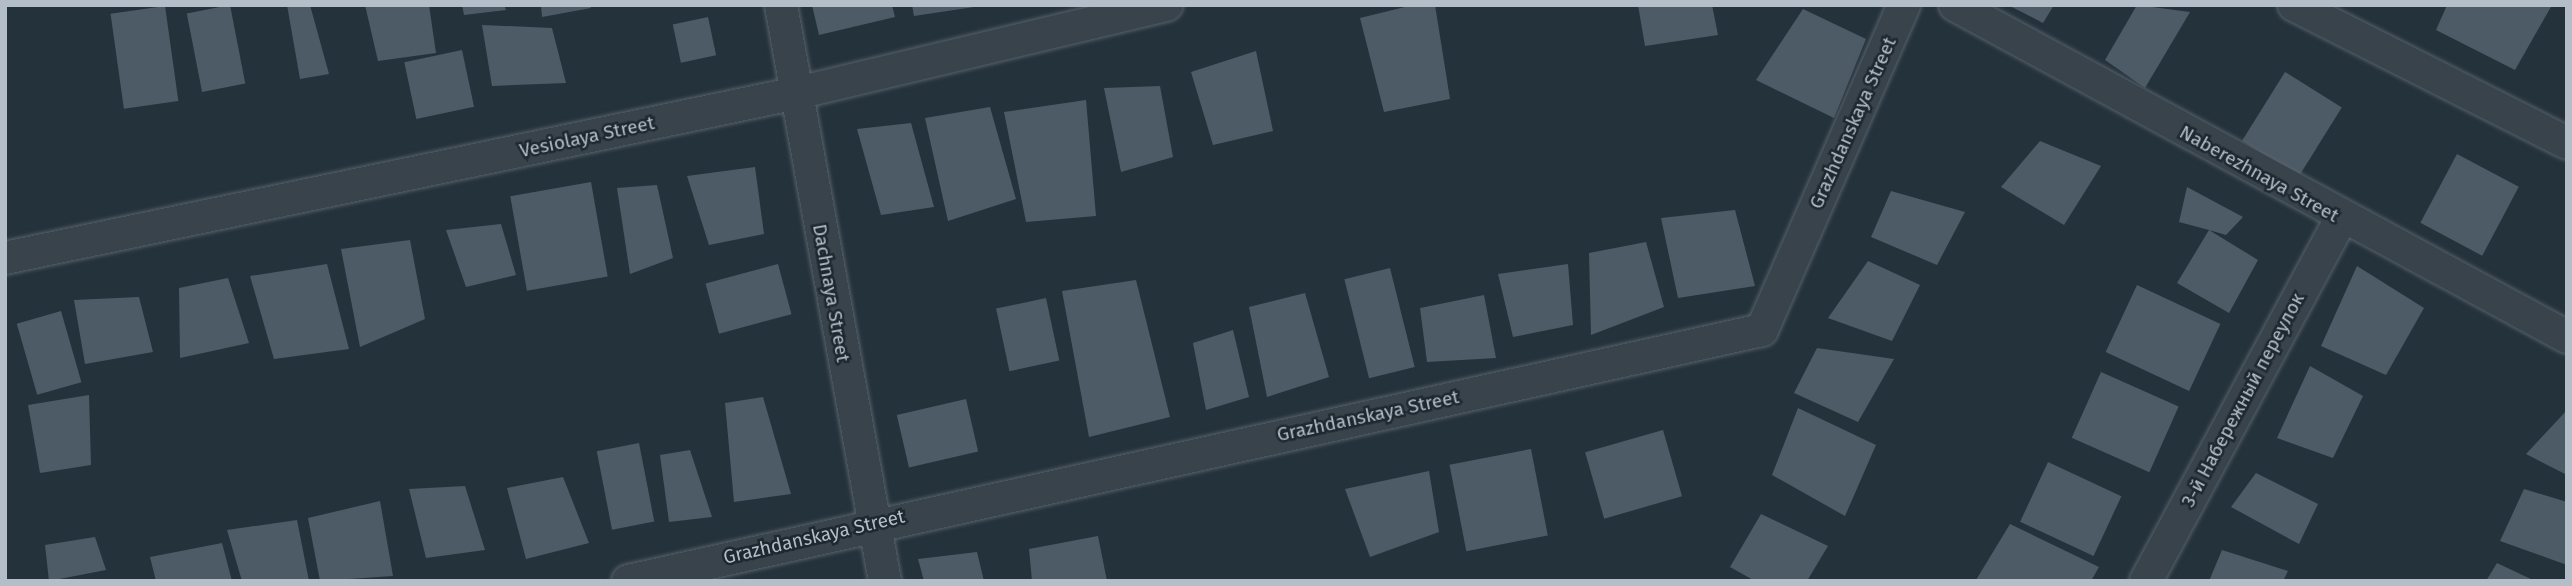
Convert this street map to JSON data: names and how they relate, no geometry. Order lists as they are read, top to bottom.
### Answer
{
  "streets": {
    "street": [
      "Grazhdanskaya Street",
      "Vesiolaya Street",
      "Naberezhnaya Street",
      "Dachnaya Street",
      "3-й Набережный переулок"
    ]
  },
  "crossings": [
    ["Grazhdanskaya Street", "Dachnaya Street"],
    ["Vesiolaya Street", "Dachnaya Street"],
    ["Naberezhnaya Street", "3-й Набережный переулок"]
  ]
}
